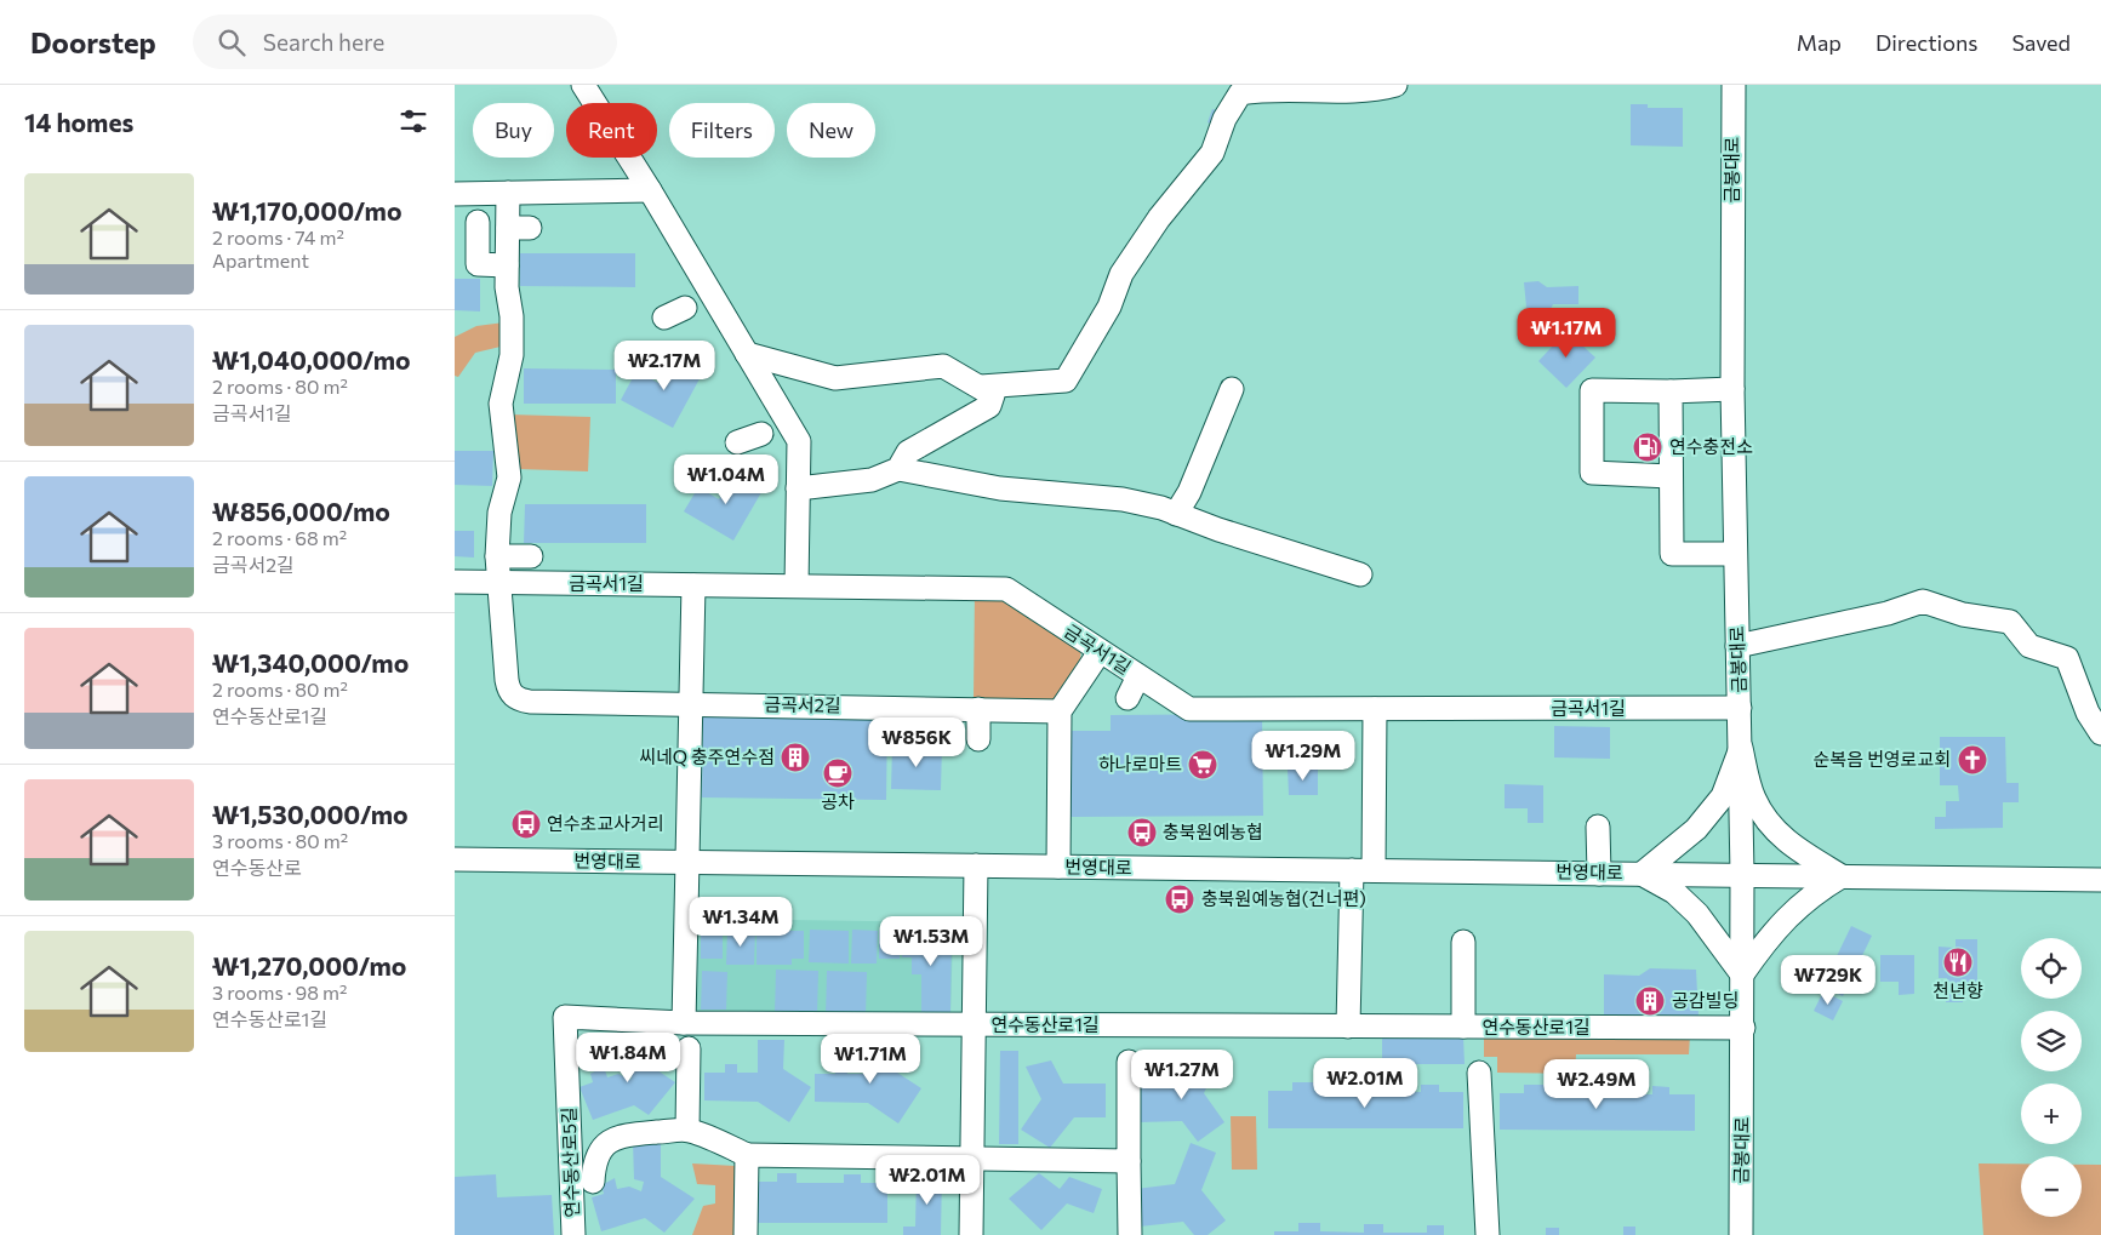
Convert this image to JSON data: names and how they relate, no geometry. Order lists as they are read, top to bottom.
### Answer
{
  "streets": {
    "street": [
      "금봉대로",
      "금곡서1길",
      "금곡서2길",
      "번영대로",
      "연수동산로1길",
      "연수동산로5길"
    ]
  },
  "crossings": [
    ["금봉대로", "금곡서1길"],
    ["금봉대로", "번영대로"],
    ["금봉대로", "연수동산로1길"],
    ["금곡서1길", "금곡서2길"],
    ["연수동산로1길", "연수동산로5길"]
  ],
  "places": {
    "fuel station": ["연수충전소"],
    "building": ["씨네Q 충주연수점", "공감빌딩"],
    "church": ["순복음 번영로교회"],
    "supermarket": ["하나로마트"],
    "cafe": ["공차"],
    "bus stop": ["연수초교사거리", "충북원예농협", "충북원예농협(건너편)"],
    "restaurant": ["천년향"]
  },
  "page": {
    "header": "Doorstep",
    "search": "Search here",
    "nav": ["Map", "Directions", "Saved"],
    "heading": "14 homes",
    "chip": [
      "Buy",
      "Rent",
      "Filters",
      "New"
    ],
    "list": [
      {
        "name": "₩1,170,000/mo",
        "note": "2 rooms · 74 m² · Apartment"
      },
      {
        "name": "₩1,040,000/mo",
        "note": "2 rooms · 80 m² · 금곡서1길"
      },
      {
        "name": "₩856,000/mo",
        "note": "2 rooms · 68 m² · 금곡서2길"
      },
      {
        "name": "₩1,340,000/mo",
        "note": "2 rooms · 80 m² · 연수동산로1길"
      },
      {
        "name": "₩1,530,000/mo",
        "note": "3 rooms · 80 m² · 연수동산로"
      },
      {
        "name": "₩1,270,000/mo",
        "note": "3 rooms · 98 m² · 연수동산로1길"
      }
    ],
    "price": [
      "₩1.17M",
      "₩2.17M",
      "₩1.04M",
      "₩856K",
      "₩1.29M",
      "₩1.34M",
      "₩1.53M",
      "₩729K",
      "₩1.84M",
      "₩1.71M",
      "₩1.27M",
      "₩2.01M",
      "₩2.49M",
      "₩2.01M"
    ],
    "map_buttons": ["+", "−"]
  }
}
